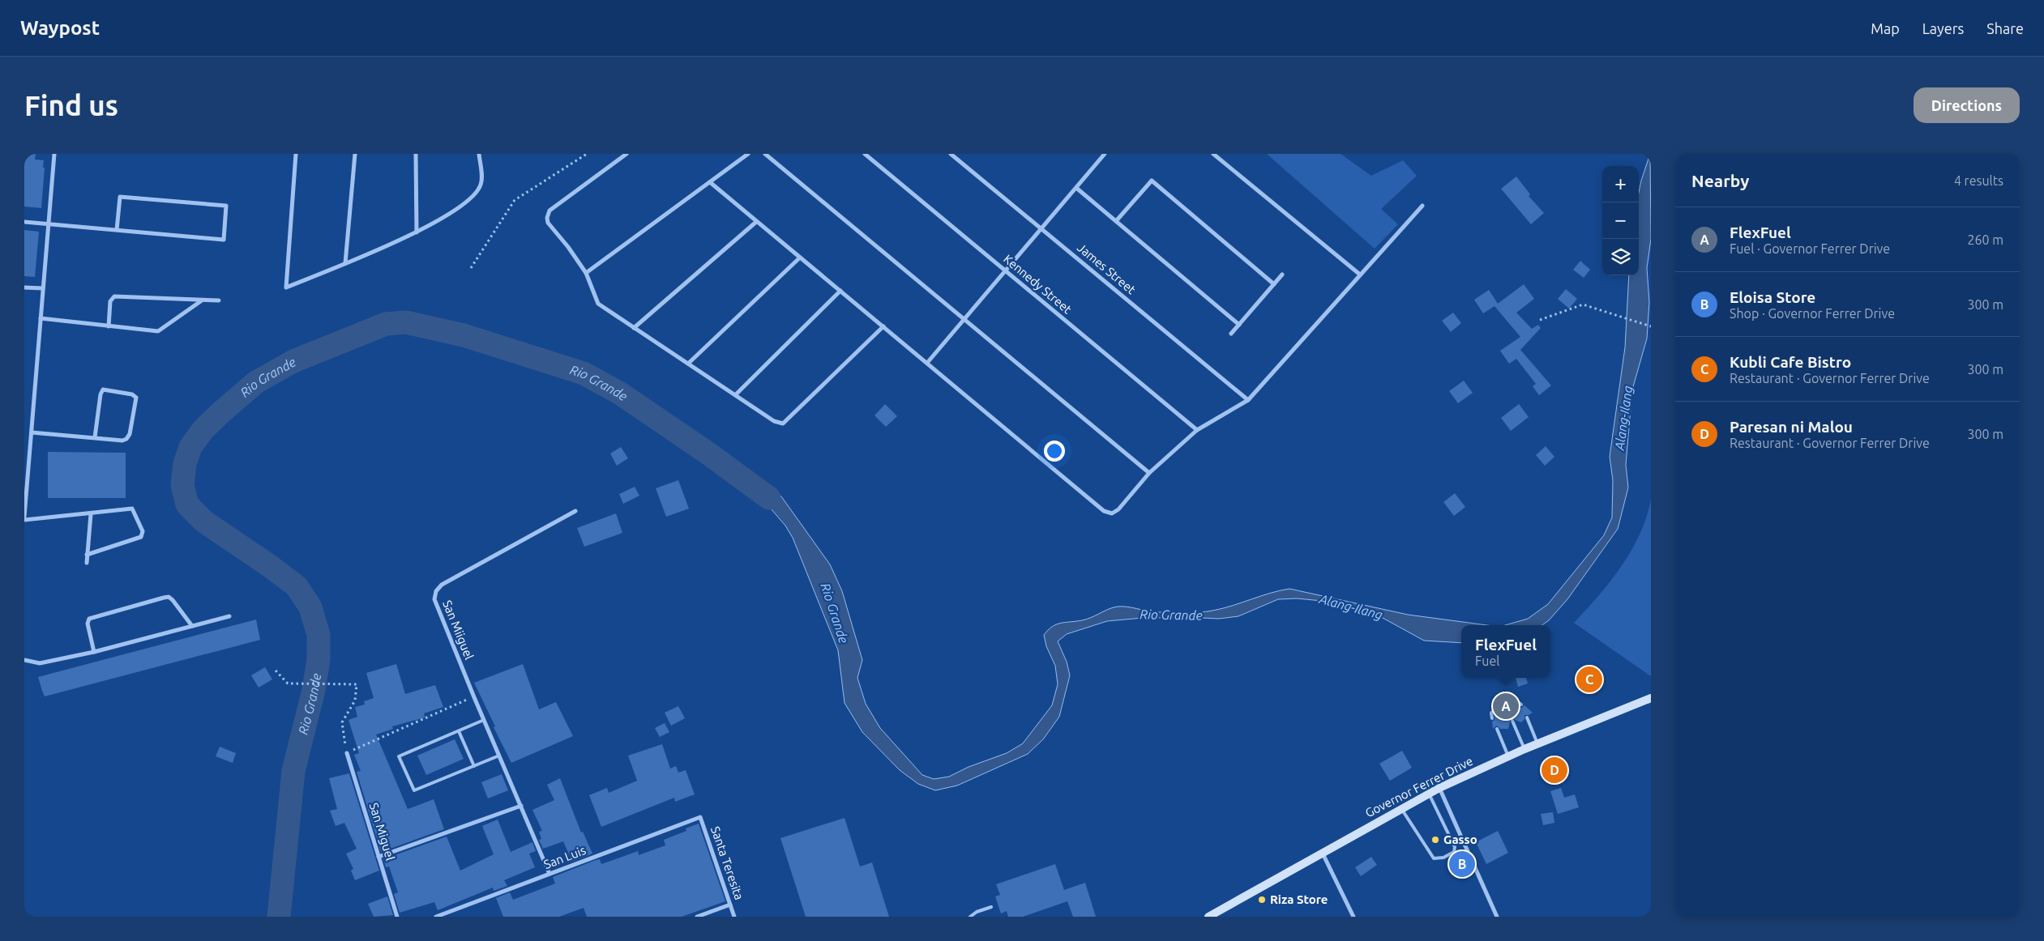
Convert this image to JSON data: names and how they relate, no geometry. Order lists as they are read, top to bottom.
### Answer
{
  "streets": {
    "main road": ["Governor Ferrer Drive"],
    "street": [
      "James Street",
      "Kennedy Street",
      "San Miiguel",
      "San Miguel",
      "San Luis",
      "Santa Teresita"
    ]
  },
  "crossings": [
    ["San Miiguel", "San Luis"],
    ["San Luis", "Santa Teresita"]
  ],
  "water": ["Rio Grande", "Alang-Ilang"],
  "places": ["Gasso", "Riza Store"],
  "page": {
    "header": "Waypost",
    "nav": ["Map", "Layers", "Share"],
    "buttons": "Directions",
    "title": "Find us",
    "heading": ["Nearby", "4 results"],
    "map_buttons": ["+", "−"],
    "list": [
      {
        "mark": "A",
        "name": "FlexFuel",
        "note": "Fuel · Governor Ferrer Drive",
        "value": "260 m"
      },
      {
        "mark": "B",
        "name": "Eloisa Store",
        "note": "Shop · Governor Ferrer Drive",
        "value": "300 m"
      },
      {
        "mark": "C",
        "name": "Kubli Cafe Bistro",
        "note": "Restaurant · Governor Ferrer Drive",
        "value": "300 m"
      },
      {
        "mark": "D",
        "name": "Paresan ni Malou",
        "note": "Restaurant · Governor Ferrer Drive",
        "value": "300 m"
      }
    ],
    "popup": ["FlexFuel", "Fuel"],
    "pins": [
      "C",
      "A",
      "D",
      "B"
    ]
  }
}
